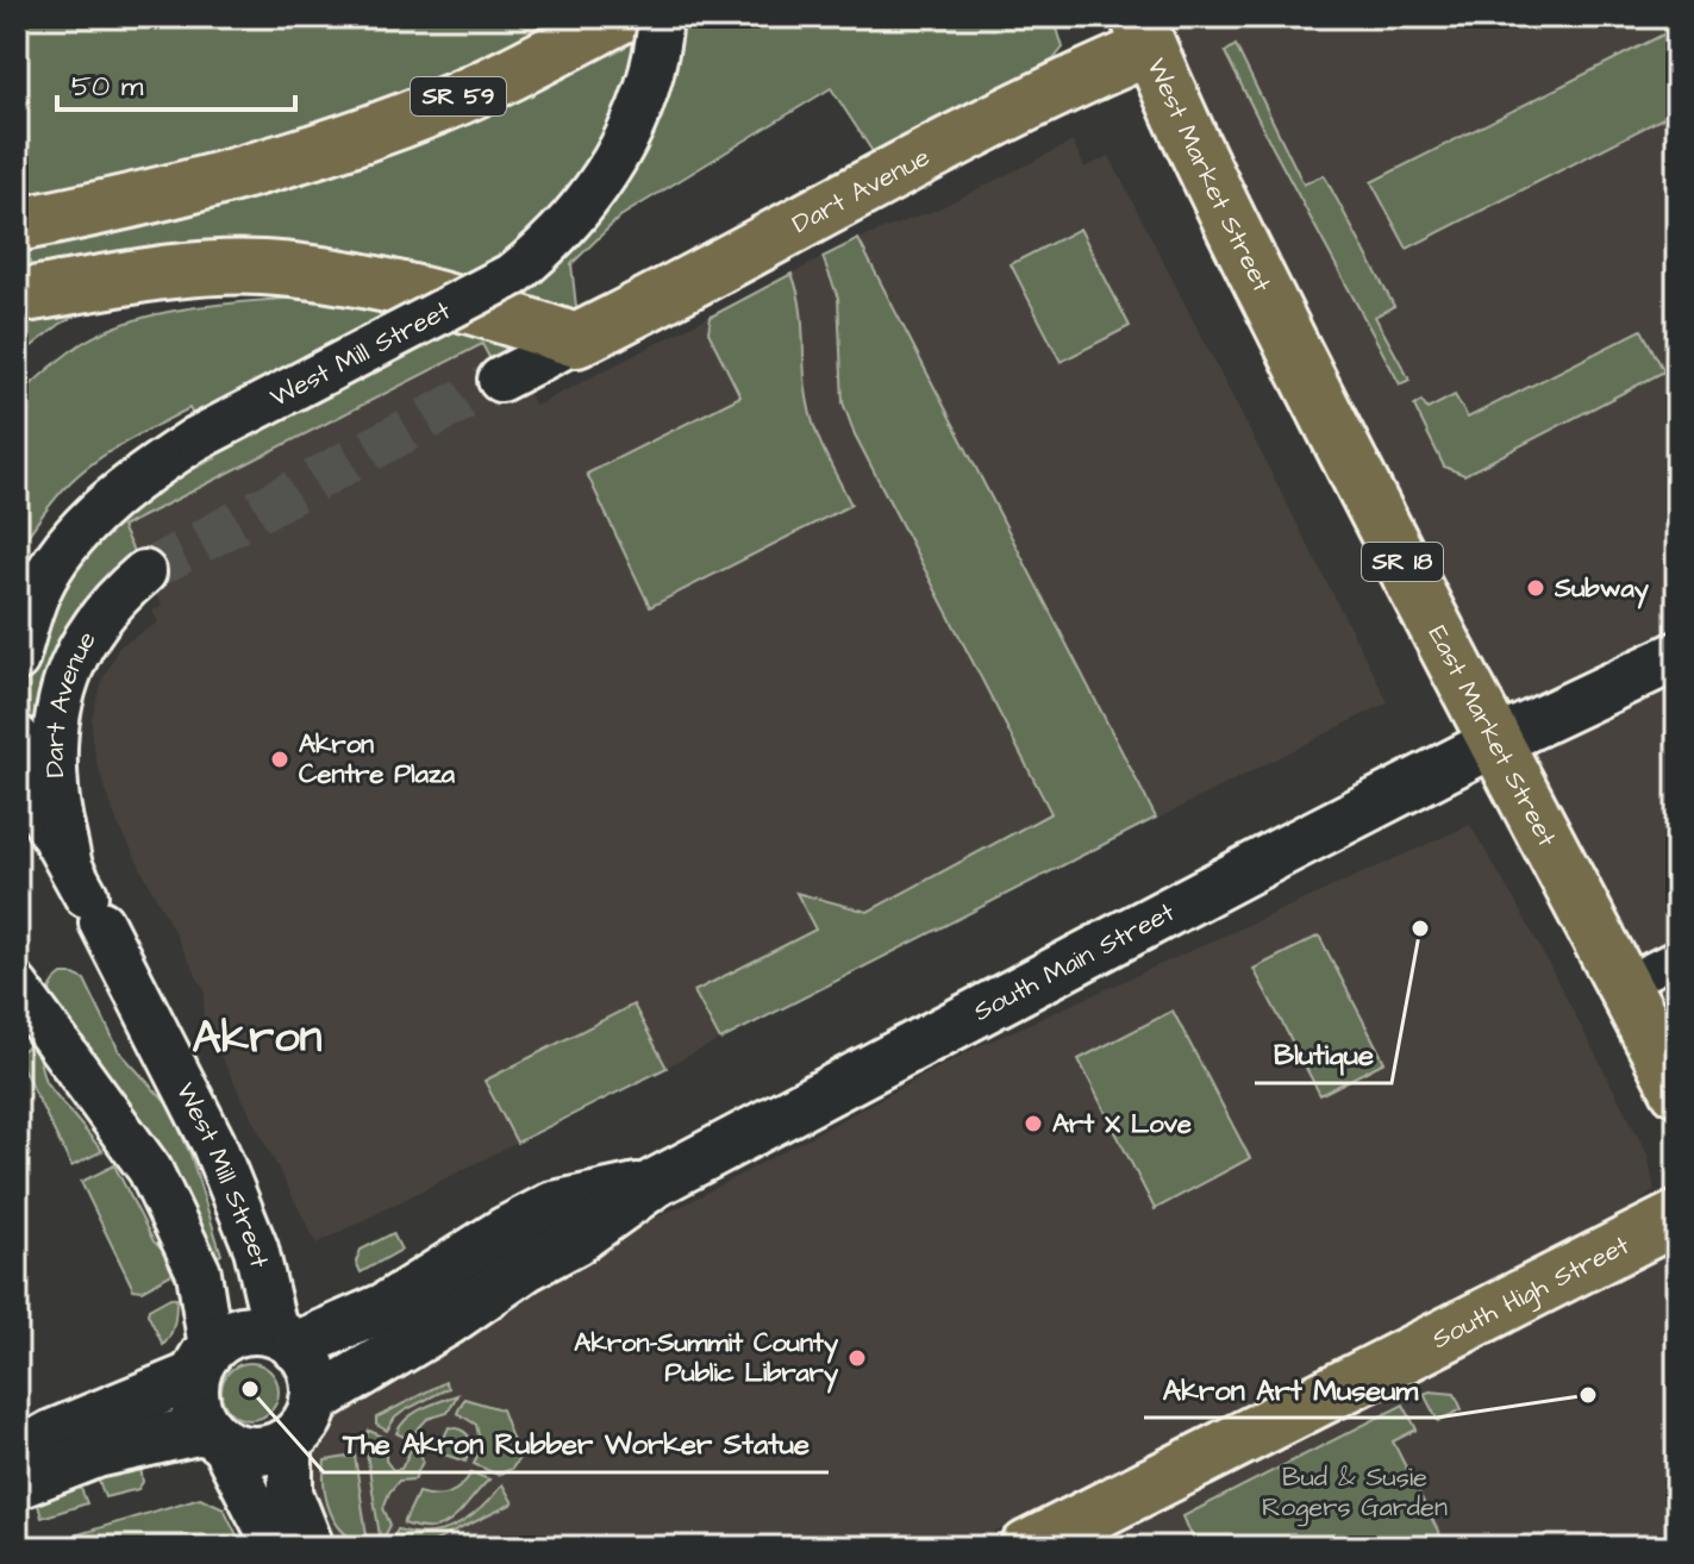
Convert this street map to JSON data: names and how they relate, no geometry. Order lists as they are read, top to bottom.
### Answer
{
  "streets": {
    "main road": [
      "SR 59",
      "West Market Street",
      "Dart Avenue",
      "SR 18",
      "East Market Street",
      "South Main Street",
      "South High Street"
    ],
    "street": ["West Mill Street"]
  },
  "crossings": [
    ["West Market Street", "Dart Avenue"],
    ["West Market Street", "East Market Street"],
    ["Dart Avenue", "West Mill Street"],
    ["West Mill Street", "South Main Street"],
    ["East Market Street", "South Main Street"]
  ],
  "districts": ["Akron"],
  "parks": ["Bud & Susie Rogers Garden"],
  "places": [
    "Subway",
    "Akron Centre Plaza",
    "Blutique",
    "Art X Love",
    "Akron-Summit County Public Library",
    "The Akron Rubber Worker Statue",
    "Akron Art Museum"
  ],
  "scale_bar": "50 m"
}
